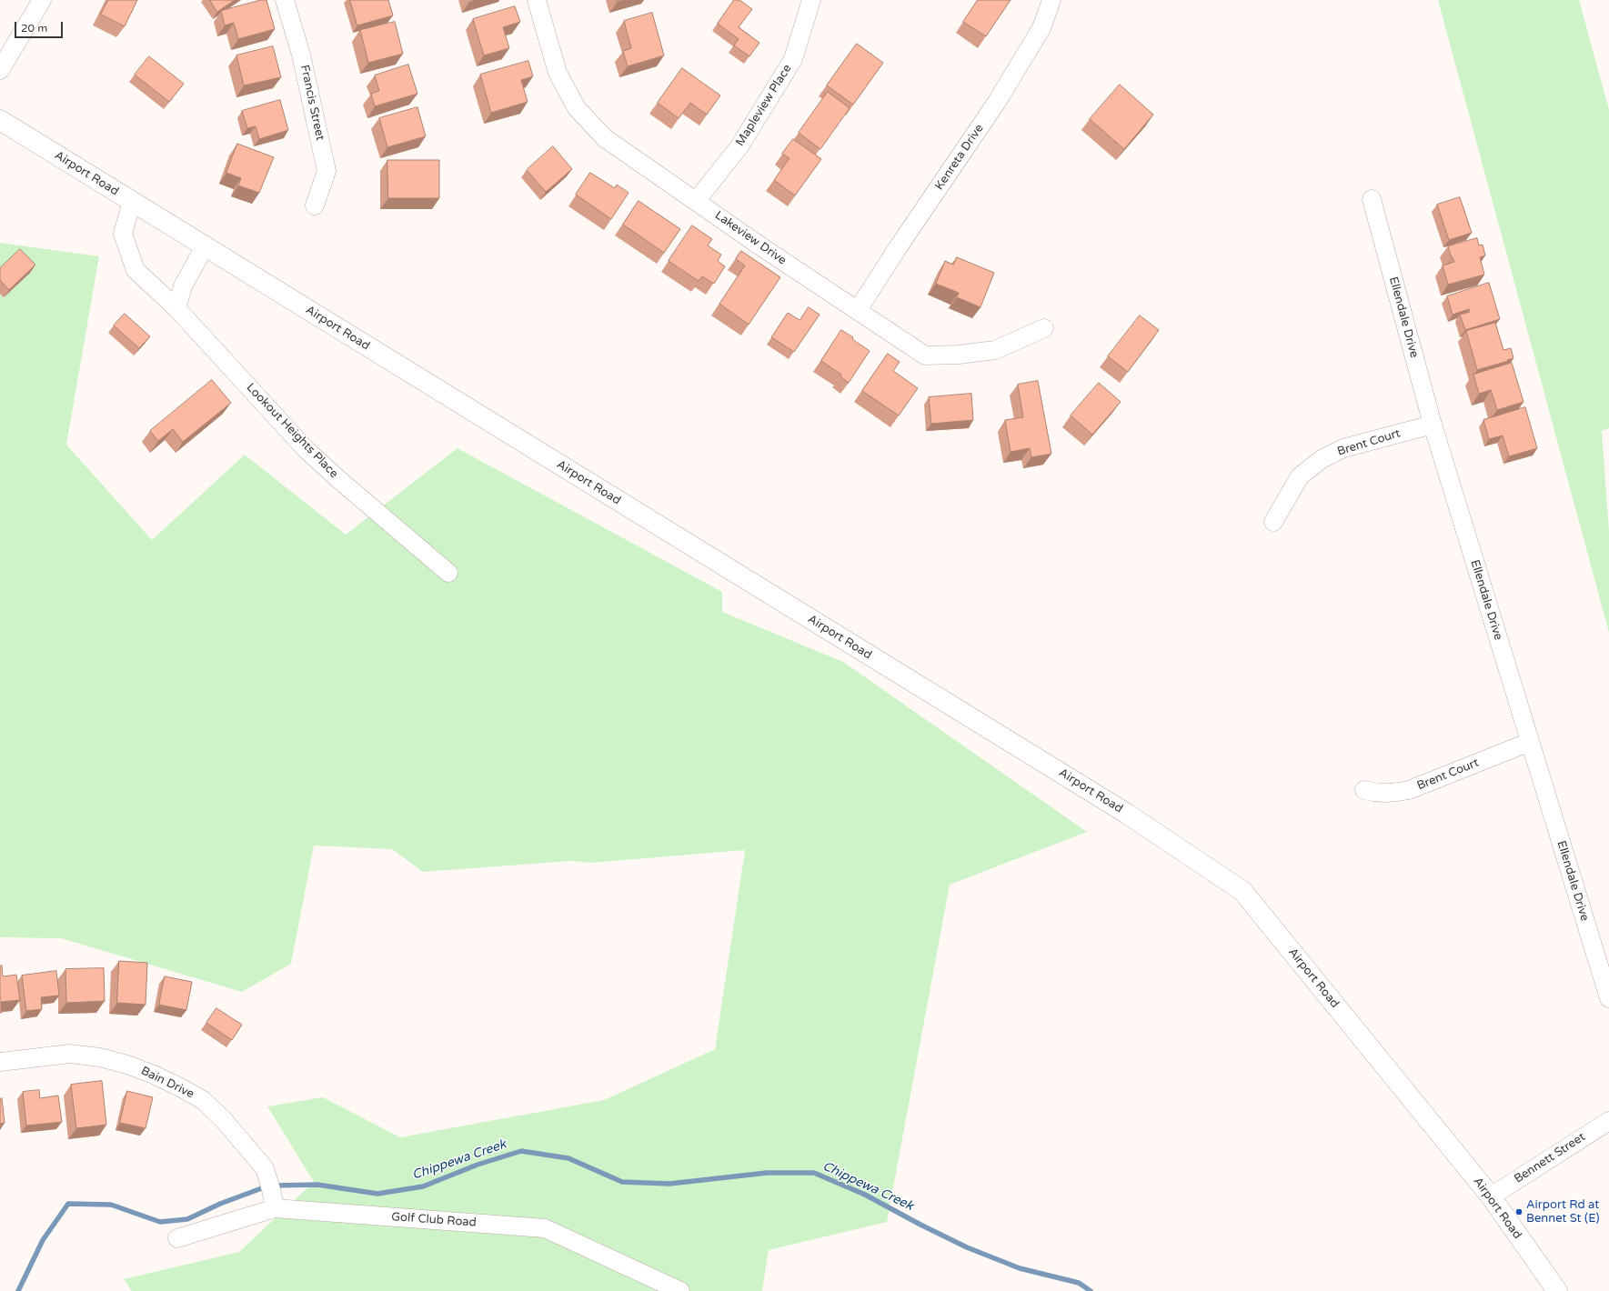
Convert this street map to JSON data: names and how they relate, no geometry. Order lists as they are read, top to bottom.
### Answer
{
  "streets": {
    "main road": ["Airport Road"],
    "street": [
      "Francis Street",
      "Mapleview Place",
      "Kenreta Drive",
      "Lakeview Drive",
      "Ellendale Drive",
      "Lookout Heights Place",
      "Brent Court",
      "Bain Drive",
      "Bennett Street",
      "Golf Club Road"
    ]
  },
  "crossings": [
    ["Mapleview Place", "Lakeview Drive"],
    ["Kenreta Drive", "Lakeview Drive"],
    ["Airport Road", "Lookout Heights Place"],
    ["Airport Road", "Bennett Street"],
    ["Ellendale Drive", "Brent Court"],
    ["Bain Drive", "Golf Club Road"]
  ],
  "water": ["Chippewa Creek"],
  "places": ["Airport Rd at Bennet St (E)"],
  "scale_bar": "20 m"
}
